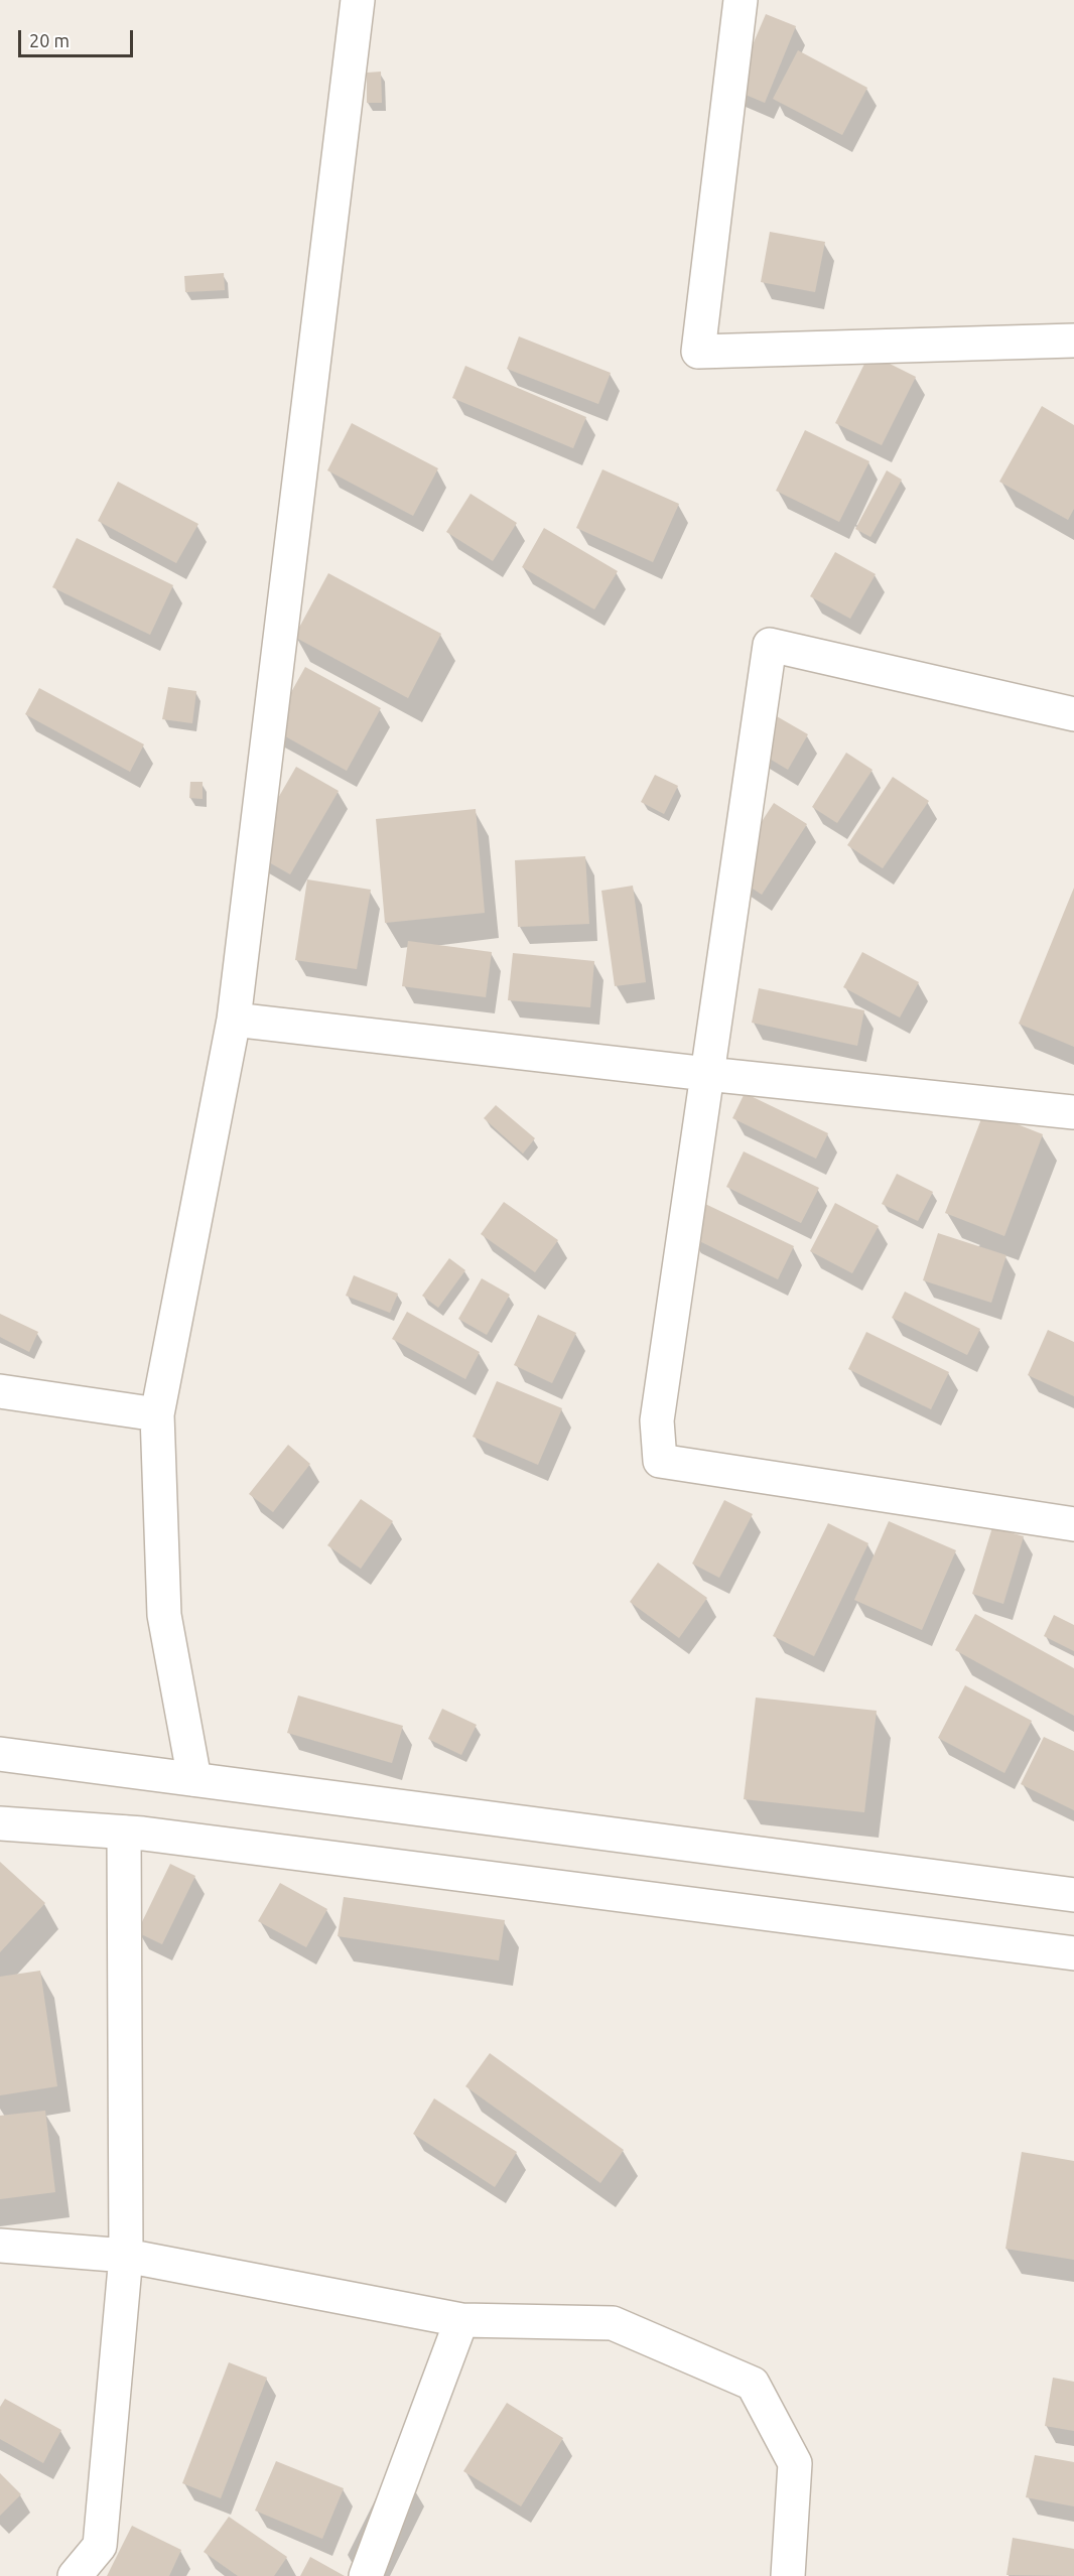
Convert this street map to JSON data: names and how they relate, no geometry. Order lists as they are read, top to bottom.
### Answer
{
  "scale_bar": "20 m"
}
